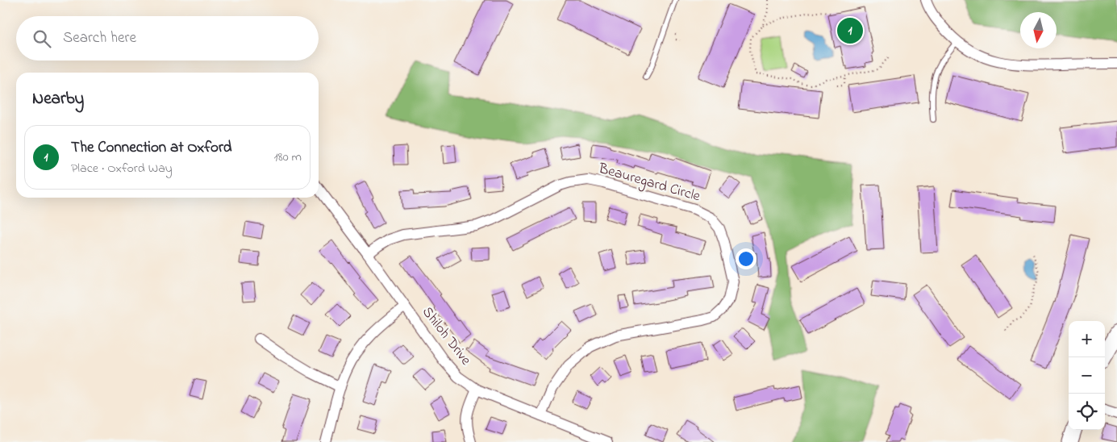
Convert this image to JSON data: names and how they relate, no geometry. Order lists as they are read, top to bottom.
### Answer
{
  "streets": {
    "street": ["Beauregard Circle", "Shiloh Drive"]
  },
  "crossings": [
    ["Beauregard Circle", "Shiloh Drive"]
  ],
  "north": "bottom",
  "page": {
    "pins": "1",
    "search": "Search here",
    "heading": "Nearby",
    "list": [
      {
        "mark": "1",
        "name": "The Connection at Oxford",
        "note": "Place · Oxford Way",
        "value": "180 m"
      }
    ],
    "map_buttons": ["+", "−"]
  }
}
